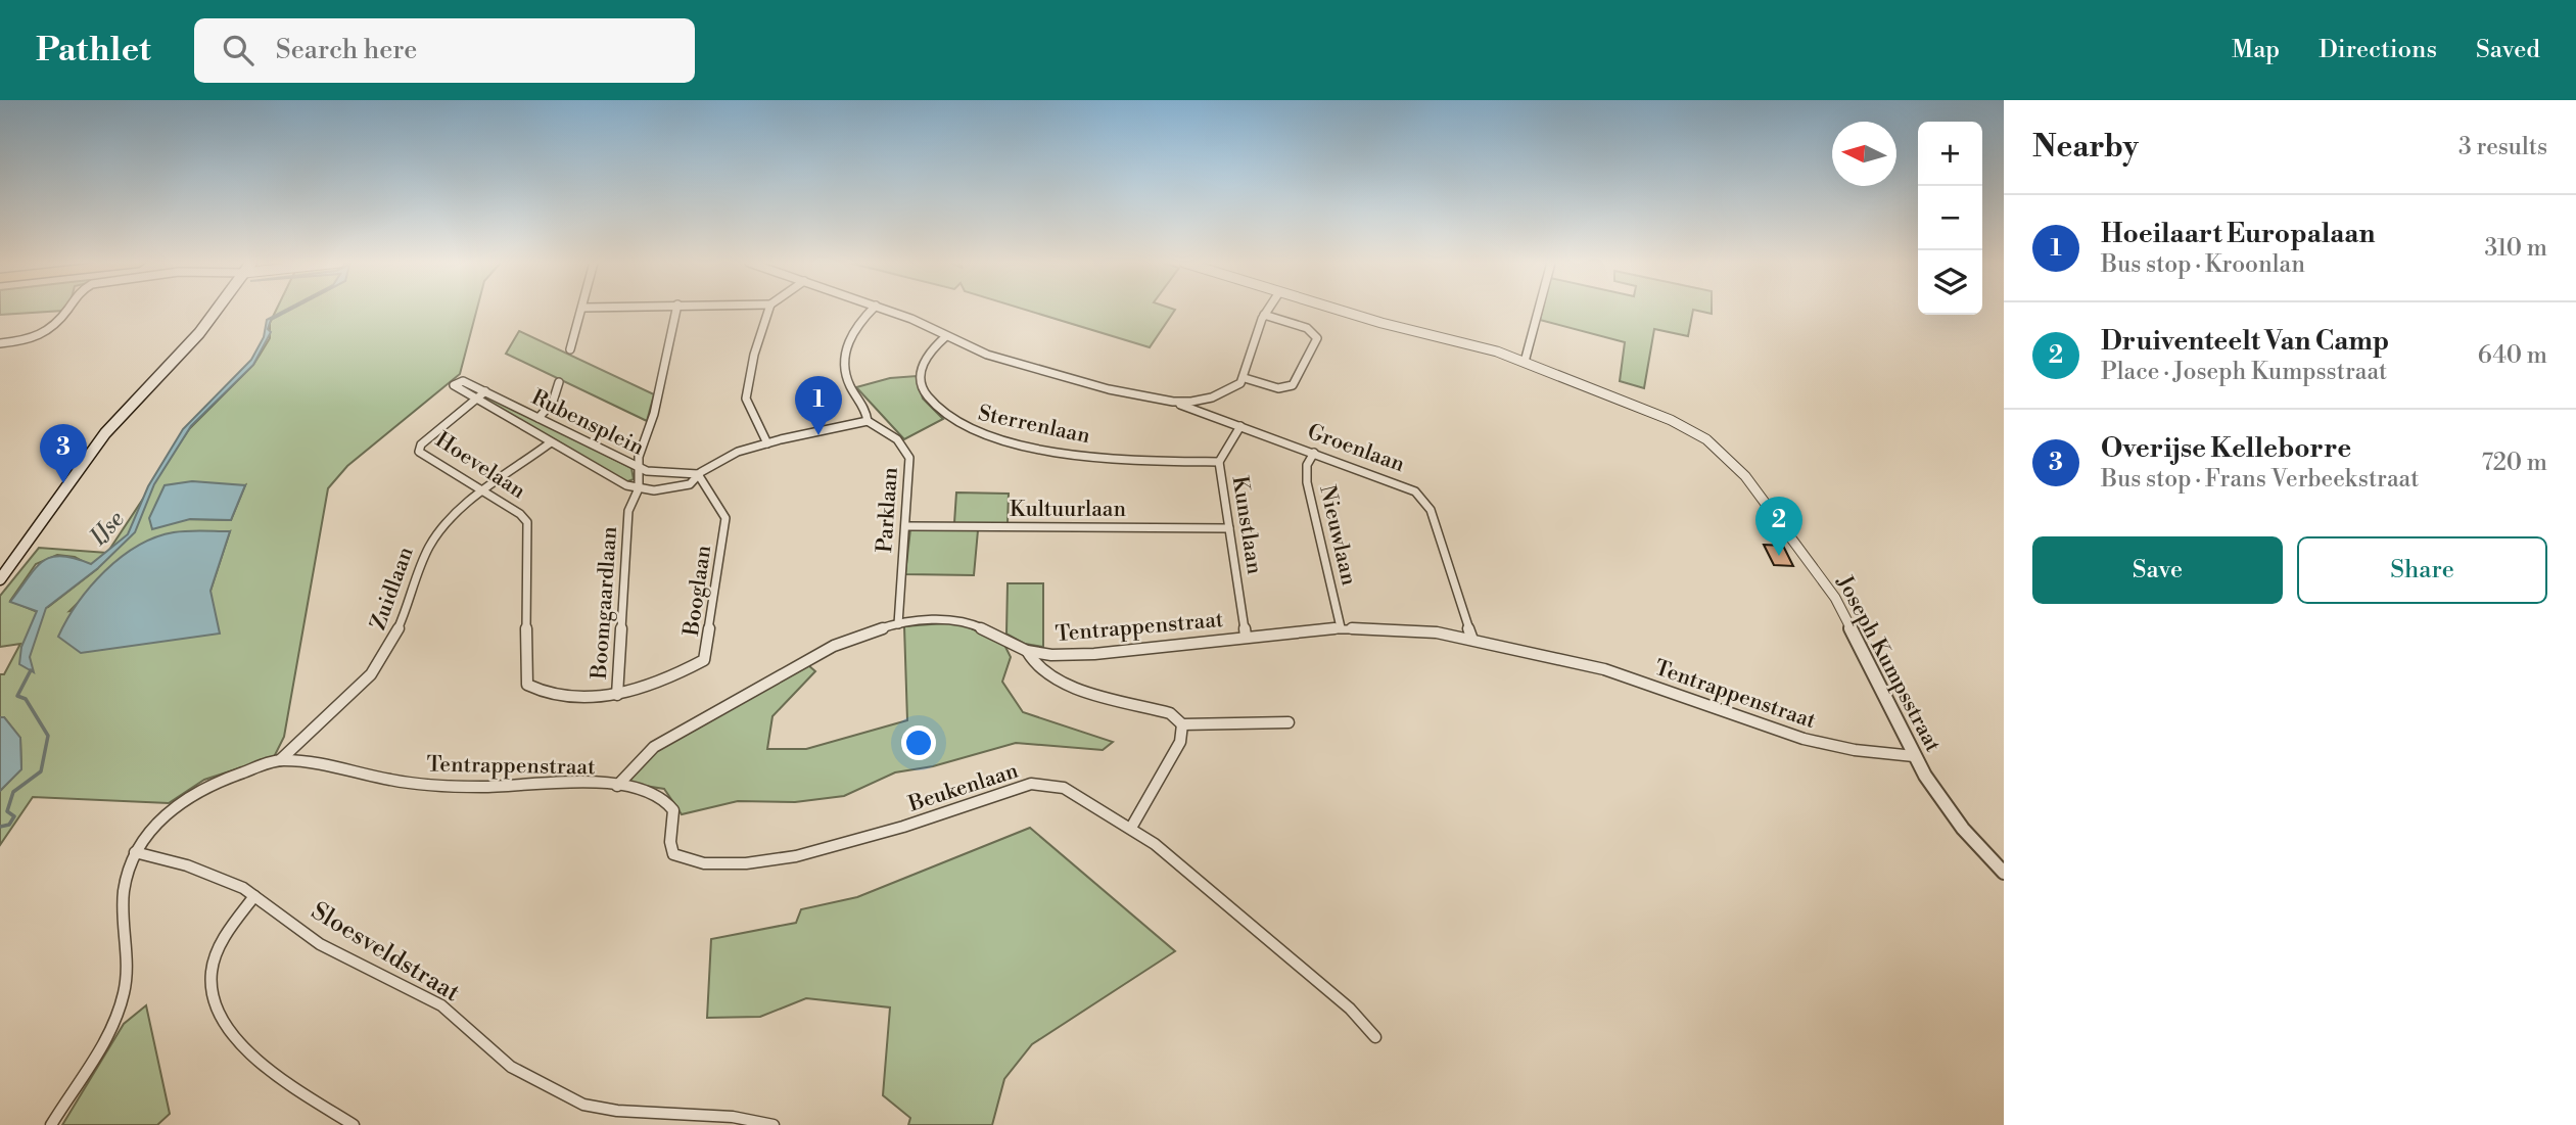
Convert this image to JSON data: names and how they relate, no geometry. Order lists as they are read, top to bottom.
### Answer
{
  "streets": {
    "street": [
      "Rubensplein",
      "Sterrenlaan",
      "Groenlaan",
      "Hoevelaan",
      "Parklaan",
      "Kultuurlaan",
      "Kunstlaan",
      "Nieuwlaan",
      "Zuidlaan",
      "Booglaan",
      "Boomgaardlaan",
      "Tentrappenstraat",
      "Joseph Kumpsstraat",
      "Beukenlaan",
      "Sloesveldstraat"
    ]
  },
  "crossings": [
    ["Rubensplein", "Hoevelaan"],
    ["Rubensplein", "Zuidlaan"],
    ["Rubensplein", "Booglaan"],
    ["Rubensplein", "Boomgaardlaan"],
    ["Sterrenlaan", "Kunstlaan"],
    ["Groenlaan", "Kunstlaan"],
    ["Groenlaan", "Nieuwlaan"],
    ["Groenlaan", "Tentrappenstraat"],
    ["Hoevelaan", "Zuidlaan"],
    ["Hoevelaan", "Booglaan"],
    ["Parklaan", "Kultuurlaan"],
    ["Parklaan", "Tentrappenstraat"],
    ["Kultuurlaan", "Kunstlaan"],
    ["Kunstlaan", "Tentrappenstraat"],
    ["Nieuwlaan", "Tentrappenstraat"],
    ["Zuidlaan", "Tentrappenstraat"],
    ["Booglaan", "Boomgaardlaan"],
    ["Tentrappenstraat", "Joseph Kumpsstraat"],
    ["Tentrappenstraat", "Beukenlaan"]
  ],
  "water": ["IJse"],
  "north": "left",
  "page": {
    "header": "Pathlet",
    "search": "Search here",
    "nav": ["Map", "Directions", "Saved"],
    "heading": ["Nearby", "3 results"],
    "map_buttons": ["+", "−"],
    "list": [
      {
        "mark": "1",
        "name": "Hoeilaart Europalaan",
        "note": "Bus stop · Kroonlan",
        "value": "310 m"
      },
      {
        "mark": "2",
        "name": "Druiventeelt Van Camp",
        "note": "Place · Joseph Kumpsstraat",
        "value": "640 m"
      },
      {
        "mark": "3",
        "name": "Overijse Kelleborre",
        "note": "Bus stop · Frans Verbeekstraat",
        "value": "720 m"
      }
    ],
    "pins": ["1", "3", "2"],
    "buttons": ["Save", "Share"]
  }
}
